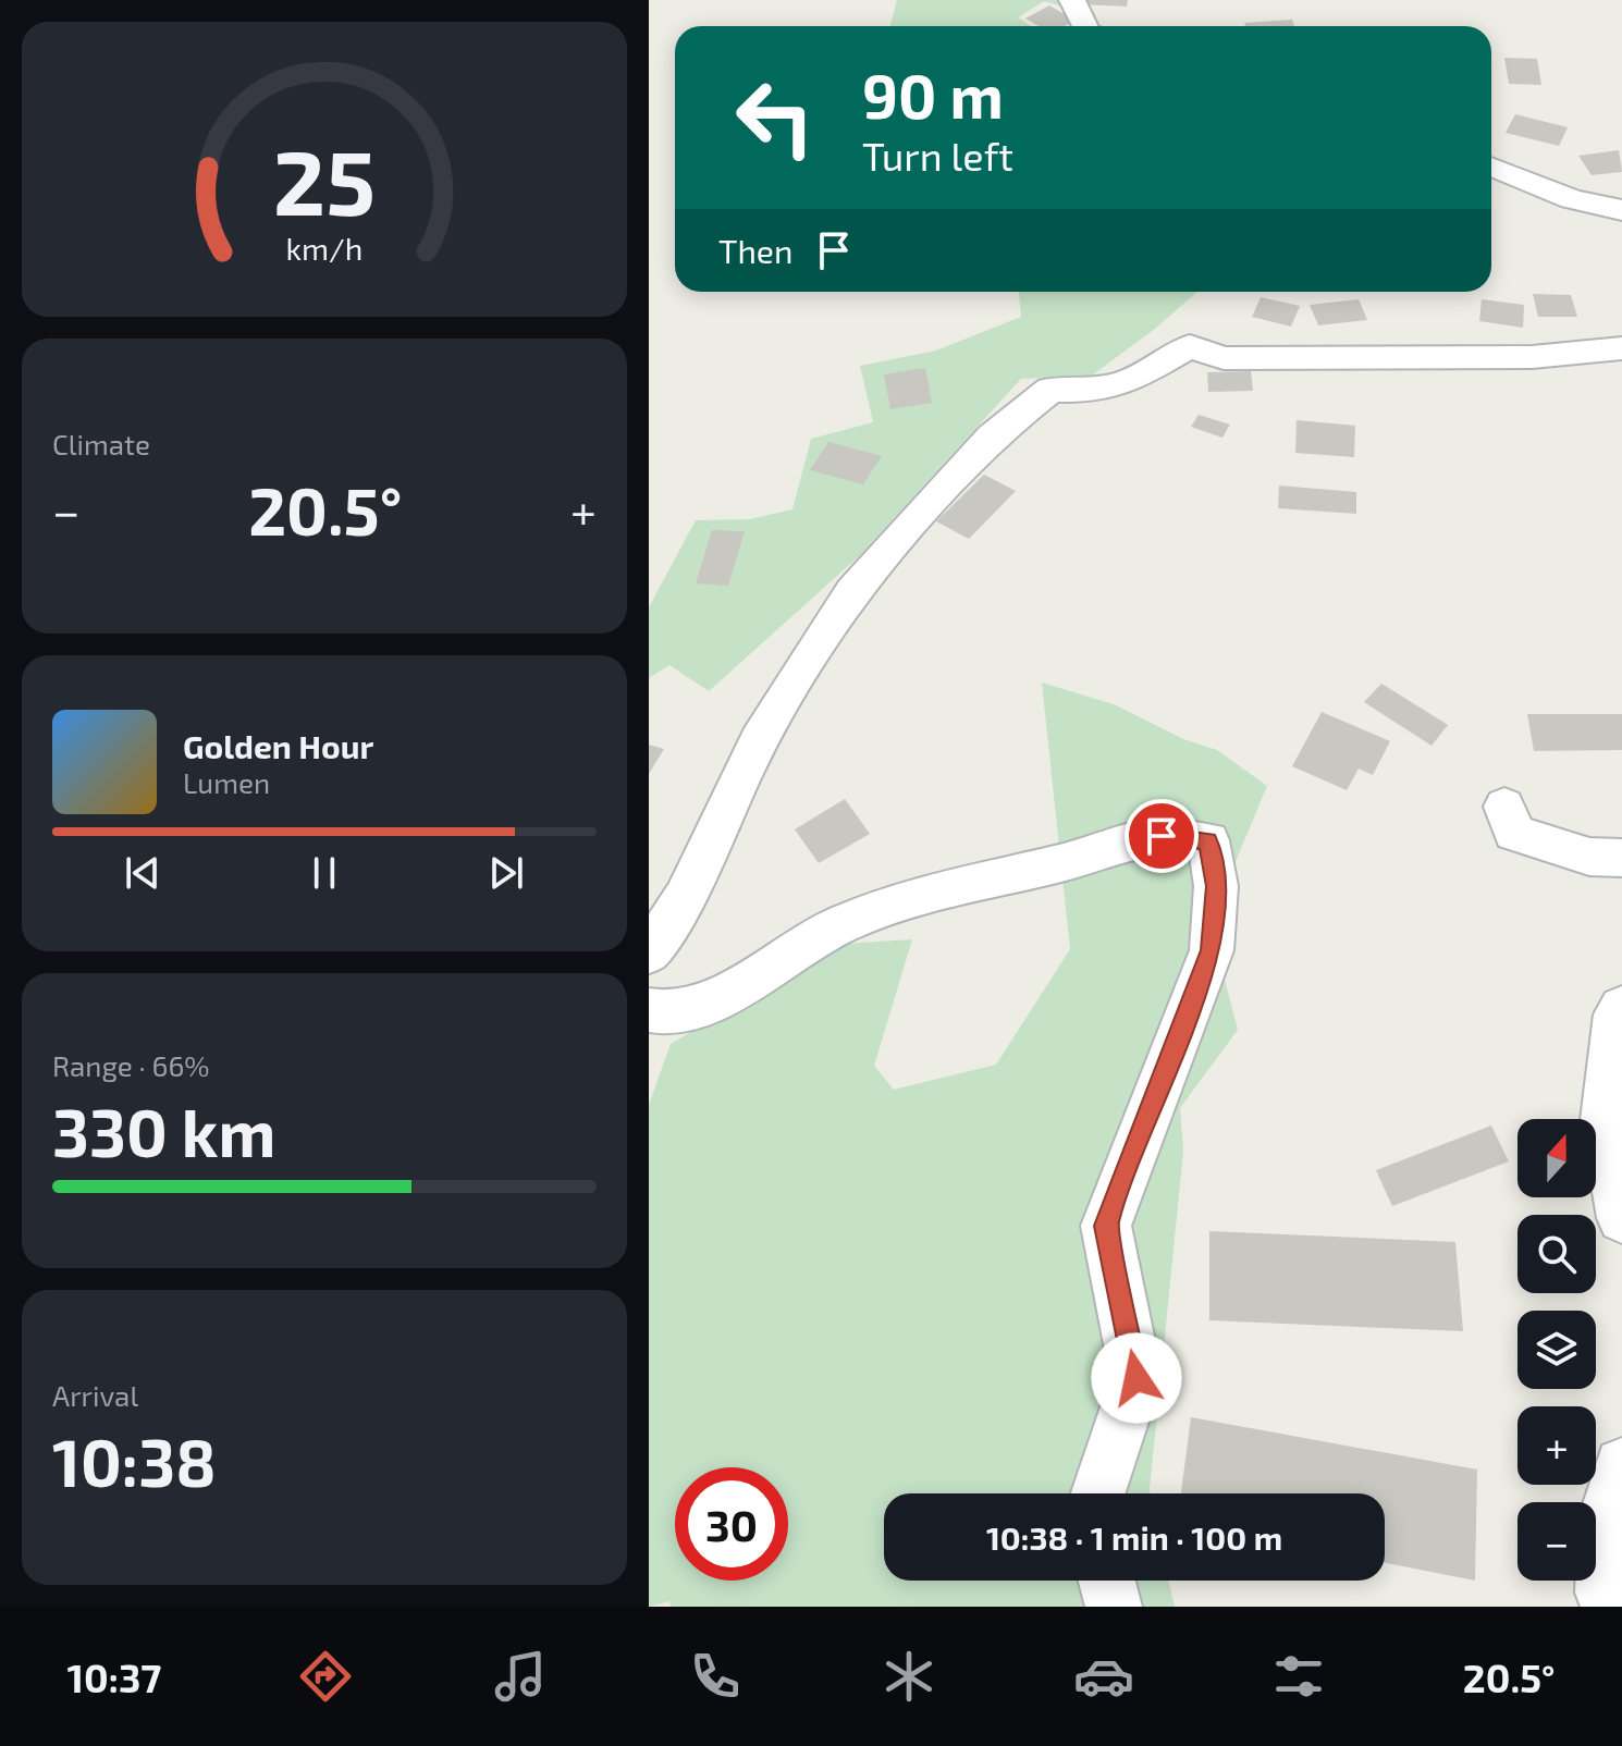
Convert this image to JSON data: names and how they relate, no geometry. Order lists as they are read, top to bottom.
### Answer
{
  "north": "top",
  "page": {
    "turn": ["90 m", "Turn left"],
    "then": "Then",
    "tile": [
      "Climate",
      ["Range · 66%", "330 km"],
      ["Arrival", "10:38"]
    ],
    "heat": ["−", "20.5°", "+"],
    "song": ["Golden Hour", "Lumen"],
    "map_buttons": ["+", "−"],
    "limit": "30",
    "trip": "10:38 · 1 min · 100 m",
    "tabs": ["10:37", "20.5°"],
    "gauge": ["25", "km/h"]
  }
}
